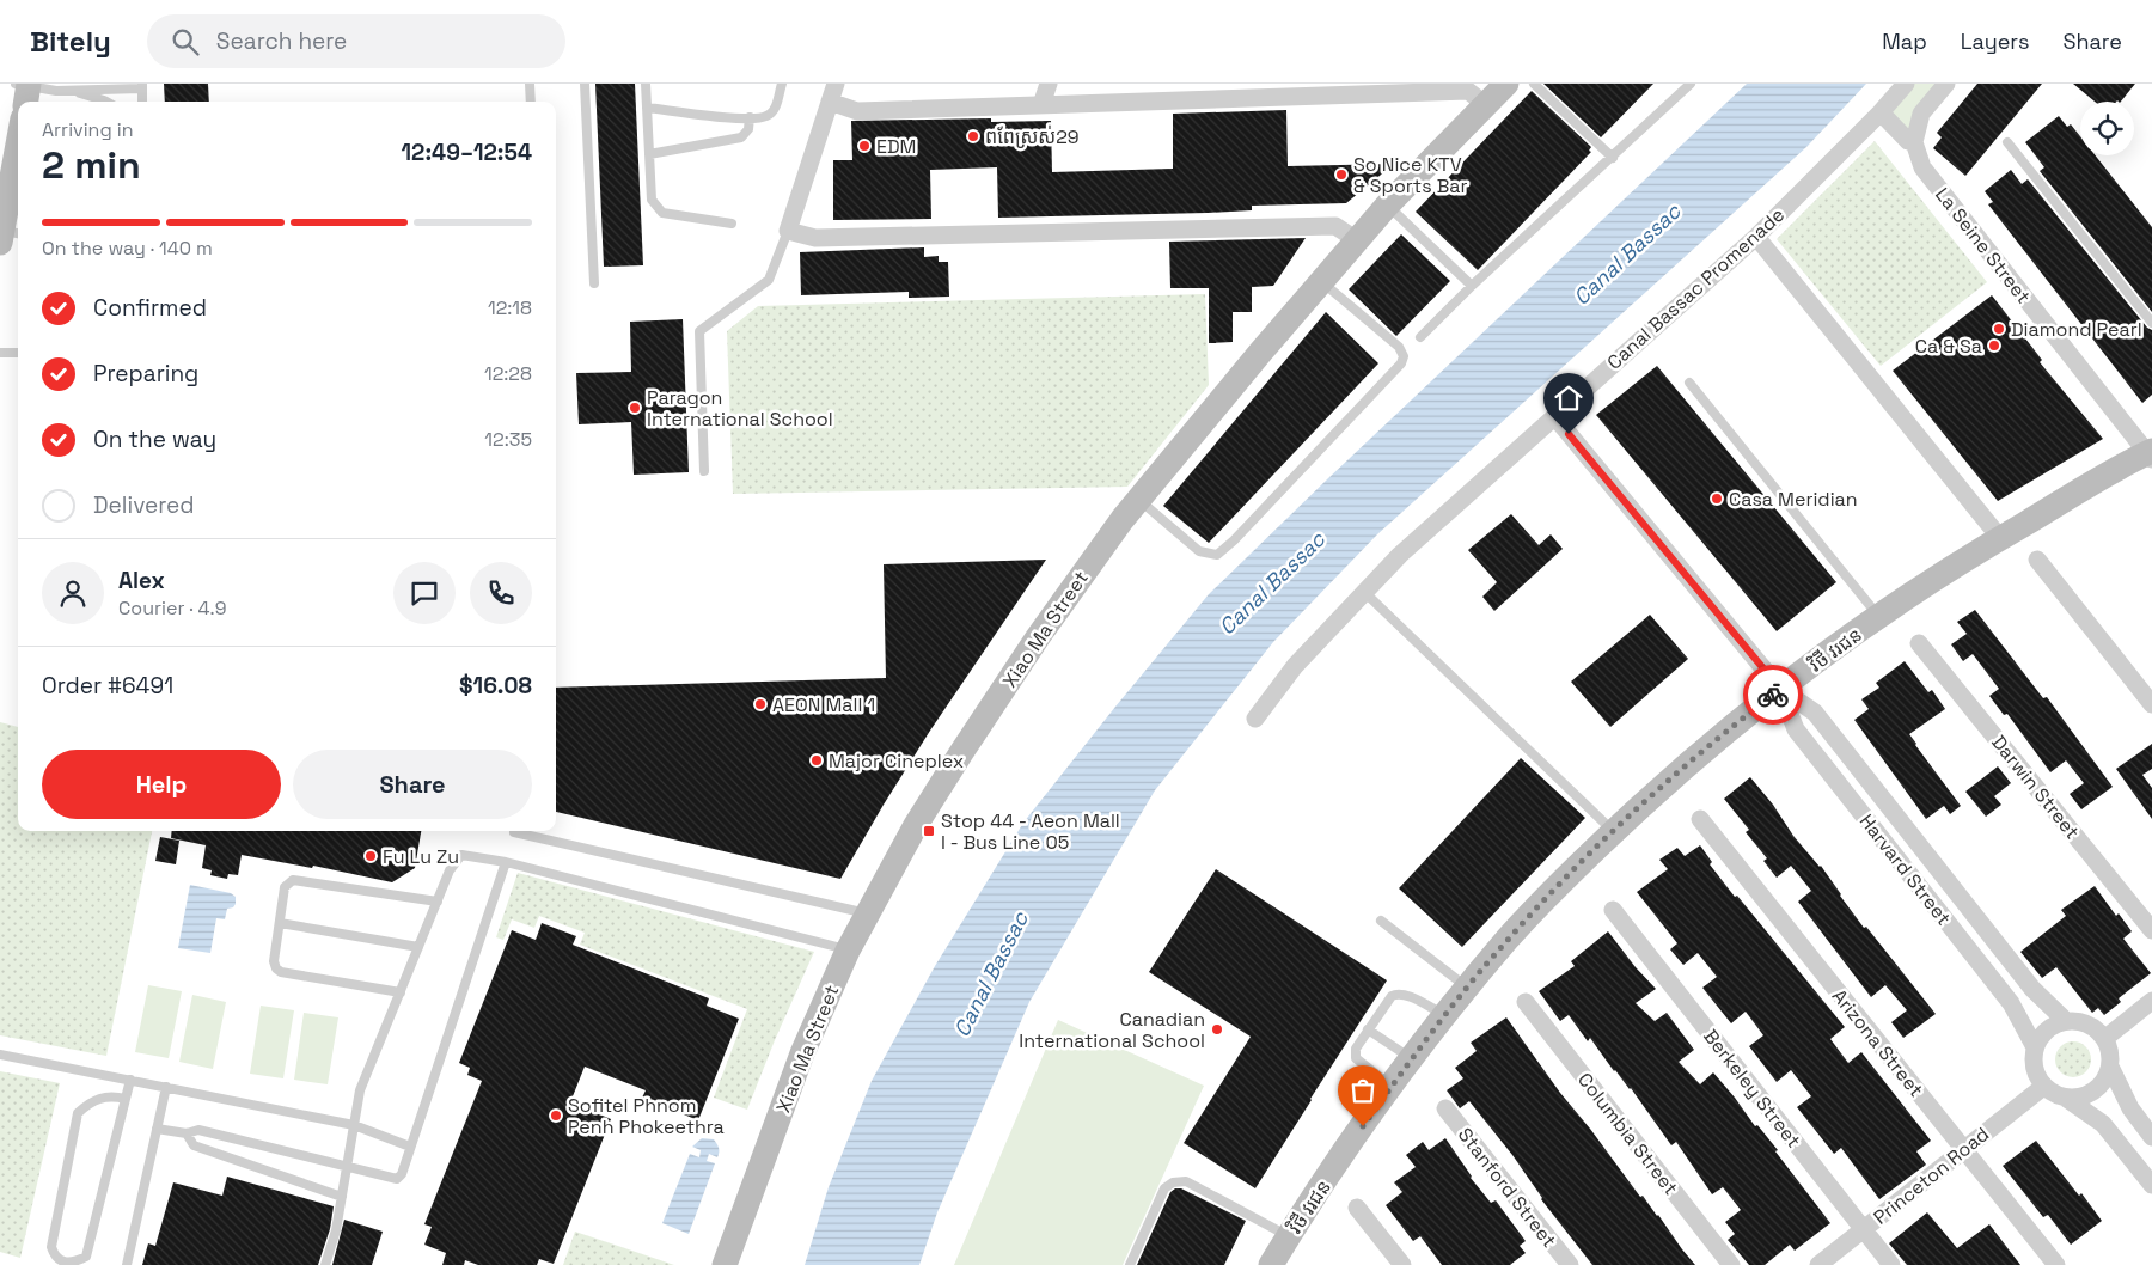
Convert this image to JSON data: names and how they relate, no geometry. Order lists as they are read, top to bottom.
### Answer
{
  "streets": {
    "street": [
      "La Seine Street",
      "Canal Bassac Promenade",
      "Xiao Ma Street",
      "វិថី វរជន",
      "Darwin Street",
      "Harvard Street",
      "Arizona Street",
      "Berkeley Street",
      "Columbia Street",
      "Princeton Road",
      "Stanford Street"
    ]
  },
  "crossings": [
    ["La Seine Street", "វិថី វរជន"],
    ["Canal Bassac Promenade", "Harvard Street"],
    ["វិថី វរជន", "Harvard Street"],
    ["Harvard Street", "Princeton Road"],
    ["Arizona Street", "Princeton Road"],
    ["Berkeley Street", "Princeton Road"]
  ],
  "water": ["Canal Bassac"],
  "places": {
    "other": [
      "ពពែស្រស់29",
      "EDM",
      "So Nice KTV & Sports Bar",
      "Diamond Pearl",
      "Ca & Sa",
      "Paragon International School",
      "Casa Meridian",
      "AEON Mall 1",
      "Major Cineplex",
      "Fu Lu Zu",
      "Canadian International School",
      "Sofitel Phnom Penh Phokeethra"
    ],
    "transit": ["Stop 44 - Aeon Mall I - Bus Line 05"]
  },
  "page": {
    "header": "Bitely",
    "search": "Search here",
    "nav": ["Map", "Layers", "Share"],
    "heading": ["2 min", "Arriving in", "12:49–12:54"],
    "panel": [
      "Alex",
      "Courier · 4.9",
      "Order #6491",
      "$16.08"
    ],
    "bar": "On the way · 140 m",
    "list": [
      ["Confirmed", "12:18"],
      ["Preparing", "12:28"],
      ["On the way", "12:35"],
      "Delivered"
    ],
    "buttons": ["Help", "Share"]
  }
}
